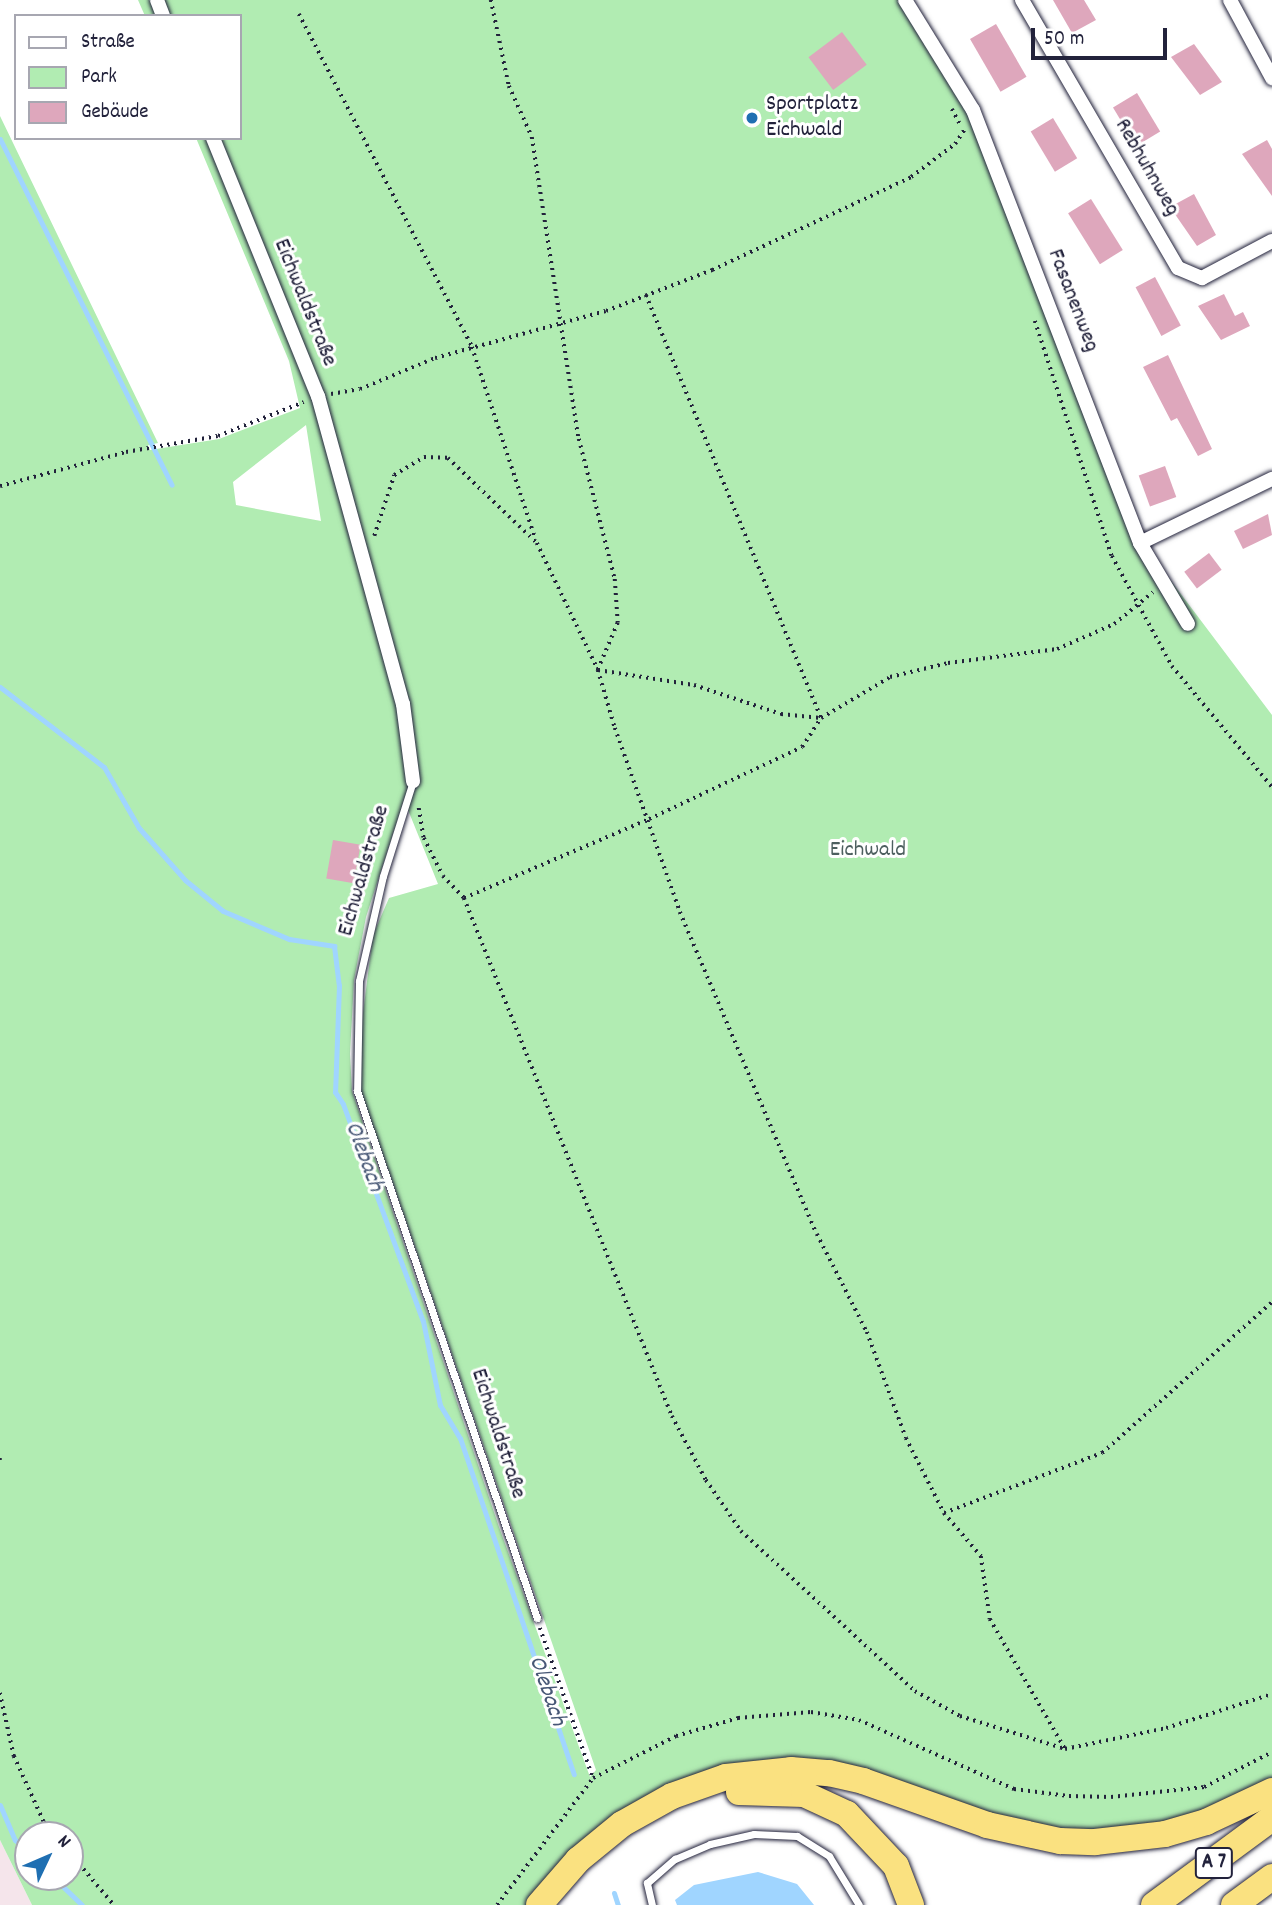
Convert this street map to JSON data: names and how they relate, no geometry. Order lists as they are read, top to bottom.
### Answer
{
  "streets": {
    "highway": ["A 7"],
    "street": ["Rebhuhnweg", "Fasanenweg", "Eichwaldstraße"]
  },
  "water": ["Olebach"],
  "parks": ["Eichwald"],
  "places": ["Sportplatz Eichwald"],
  "legend": ["Straße", "Park", "Gebäude"],
  "scale_bar": "50 m",
  "north": "top right"
}
